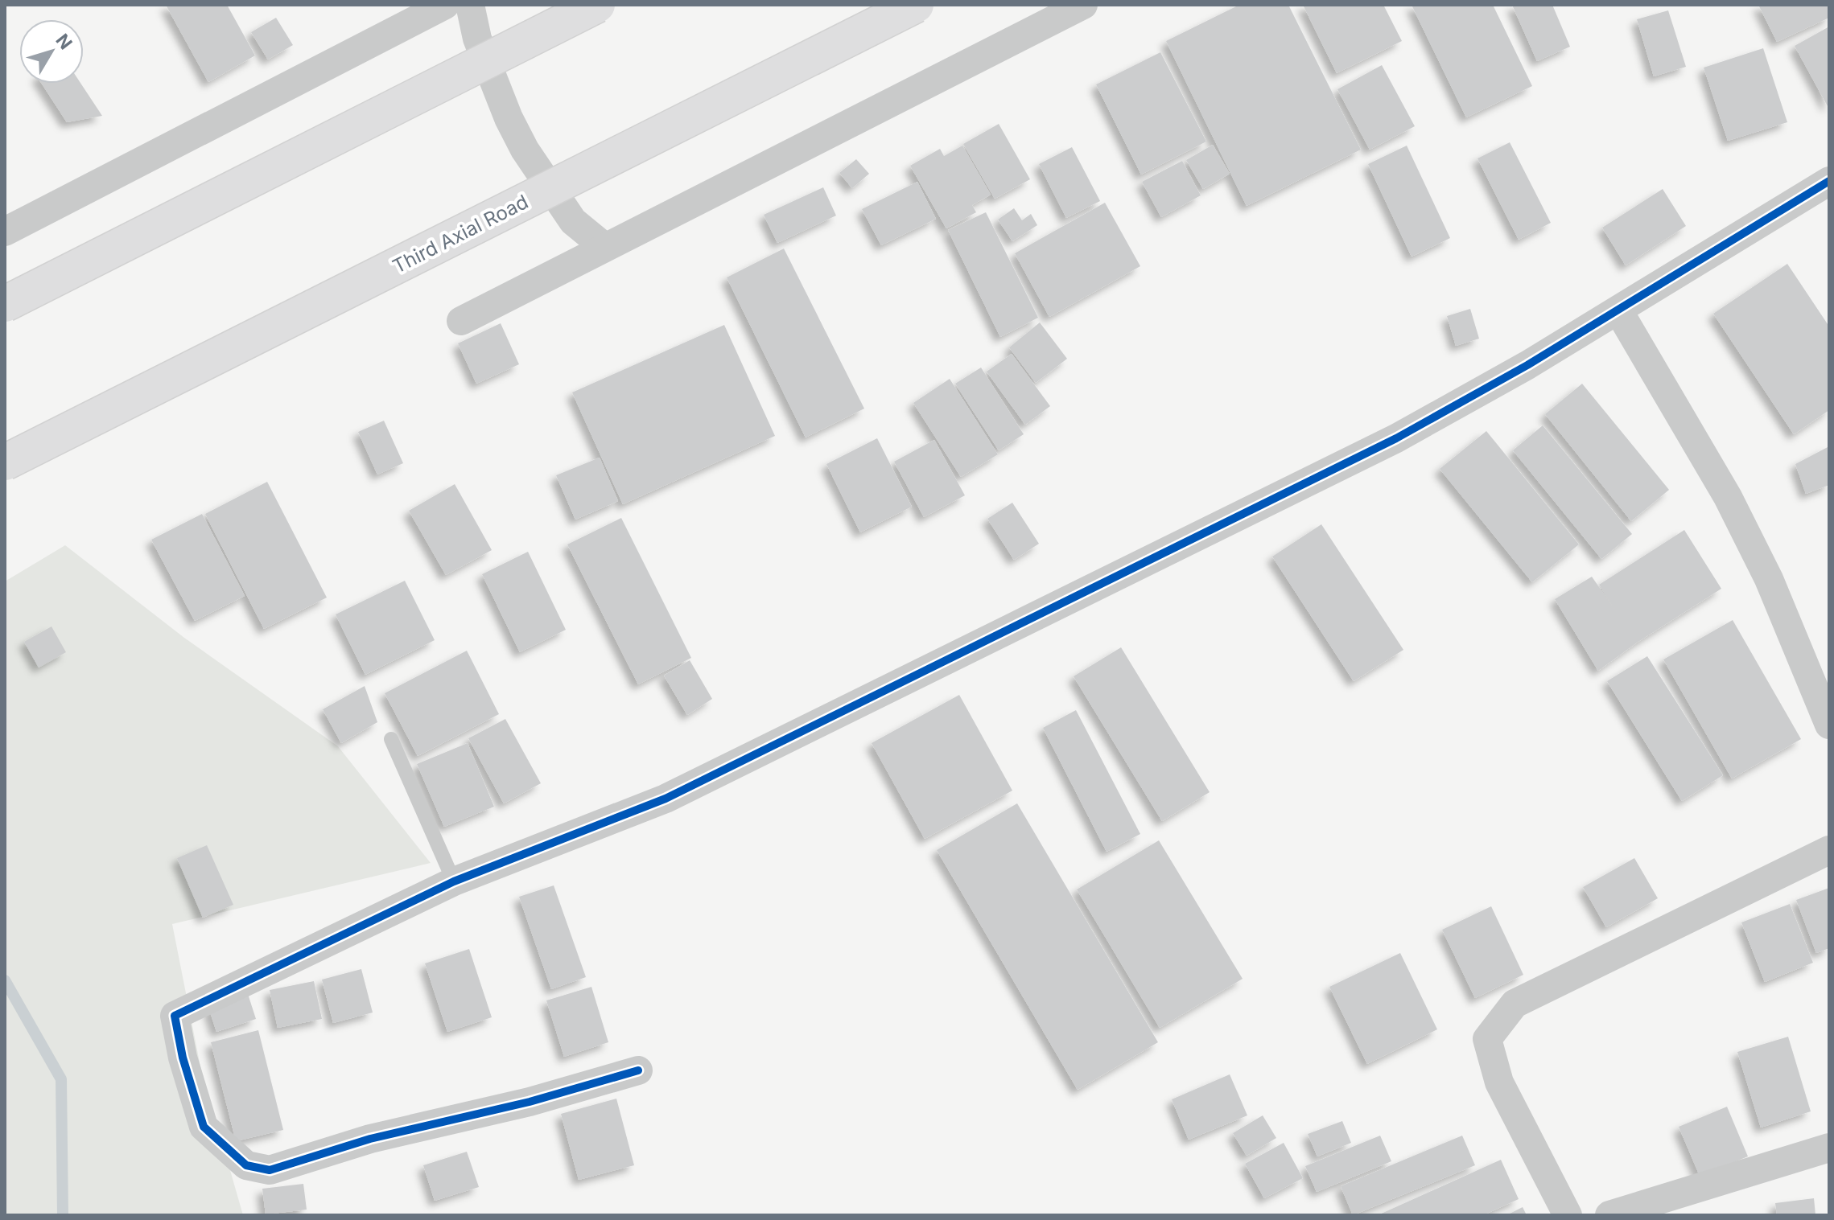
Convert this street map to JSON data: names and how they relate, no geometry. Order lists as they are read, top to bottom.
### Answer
{
  "streets": {
    "highway": ["Third Axial Road"]
  },
  "north": "top right"
}
